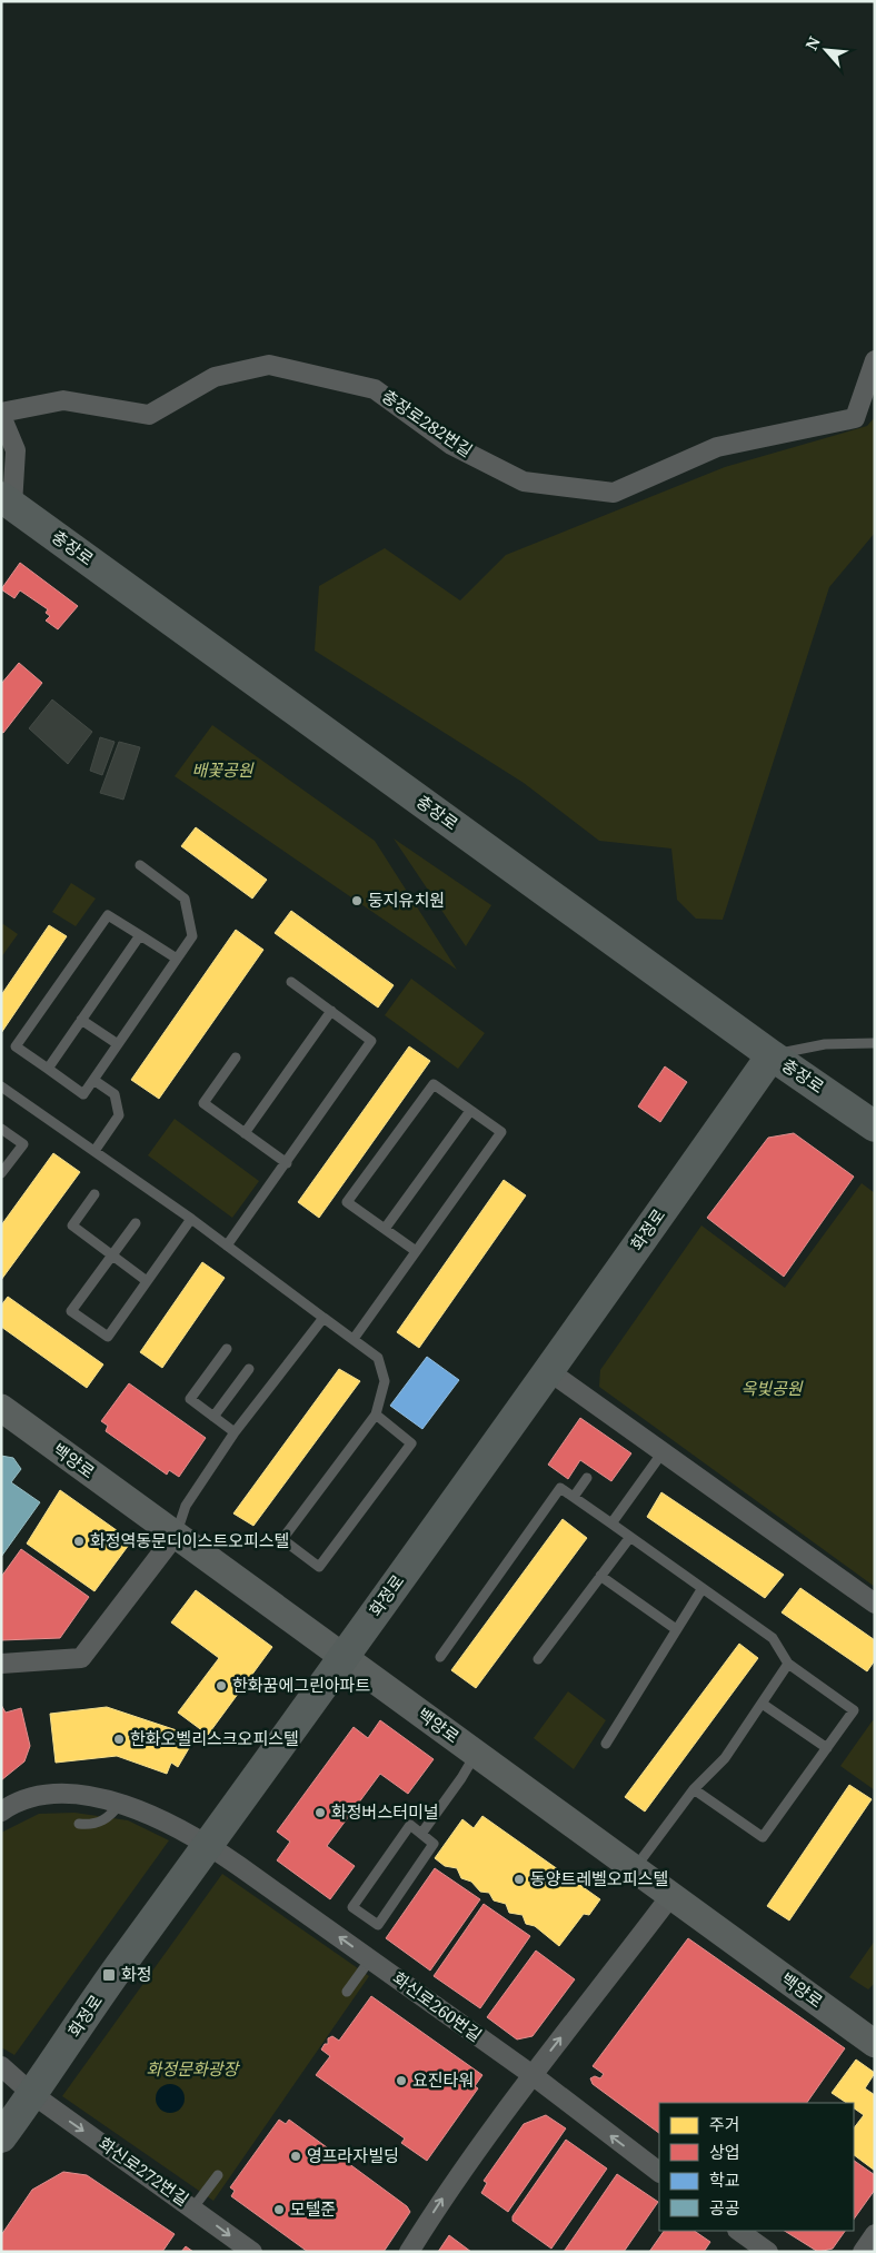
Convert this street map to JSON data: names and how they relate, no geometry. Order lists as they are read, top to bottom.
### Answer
{
  "streets": {
    "main road": ["충장로", "화정로"],
    "street": [
      "충장로282번길",
      "백양로",
      "화신로260번길",
      "화신로272번길"
    ]
  },
  "crossings": [
    ["충장로282번길", "충장로"],
    ["충장로", "화정로"],
    ["화정로", "백양로"],
    ["화정로", "화신로260번길"],
    ["화정로", "화신로272번길"]
  ],
  "one_way": ["화신로260번길", "화신로272번길"],
  "parks": ["배꽃공원", "옥빛공원", "화정문화광장"],
  "places": {
    "other": [
      "둥지유치원",
      "화정역동문디이스트오피스텔",
      "한화꿈에그린아파트",
      "한화오벨리스크오피스텔",
      "화정버스터미널",
      "동양트레벨오피스텔",
      "요진타워",
      "영프라자빌딩",
      "모텔준"
    ],
    "transit": ["화정"]
  },
  "legend": [
    "주거",
    "상업",
    "학교",
    "공공"
  ],
  "north": "top left"
}
